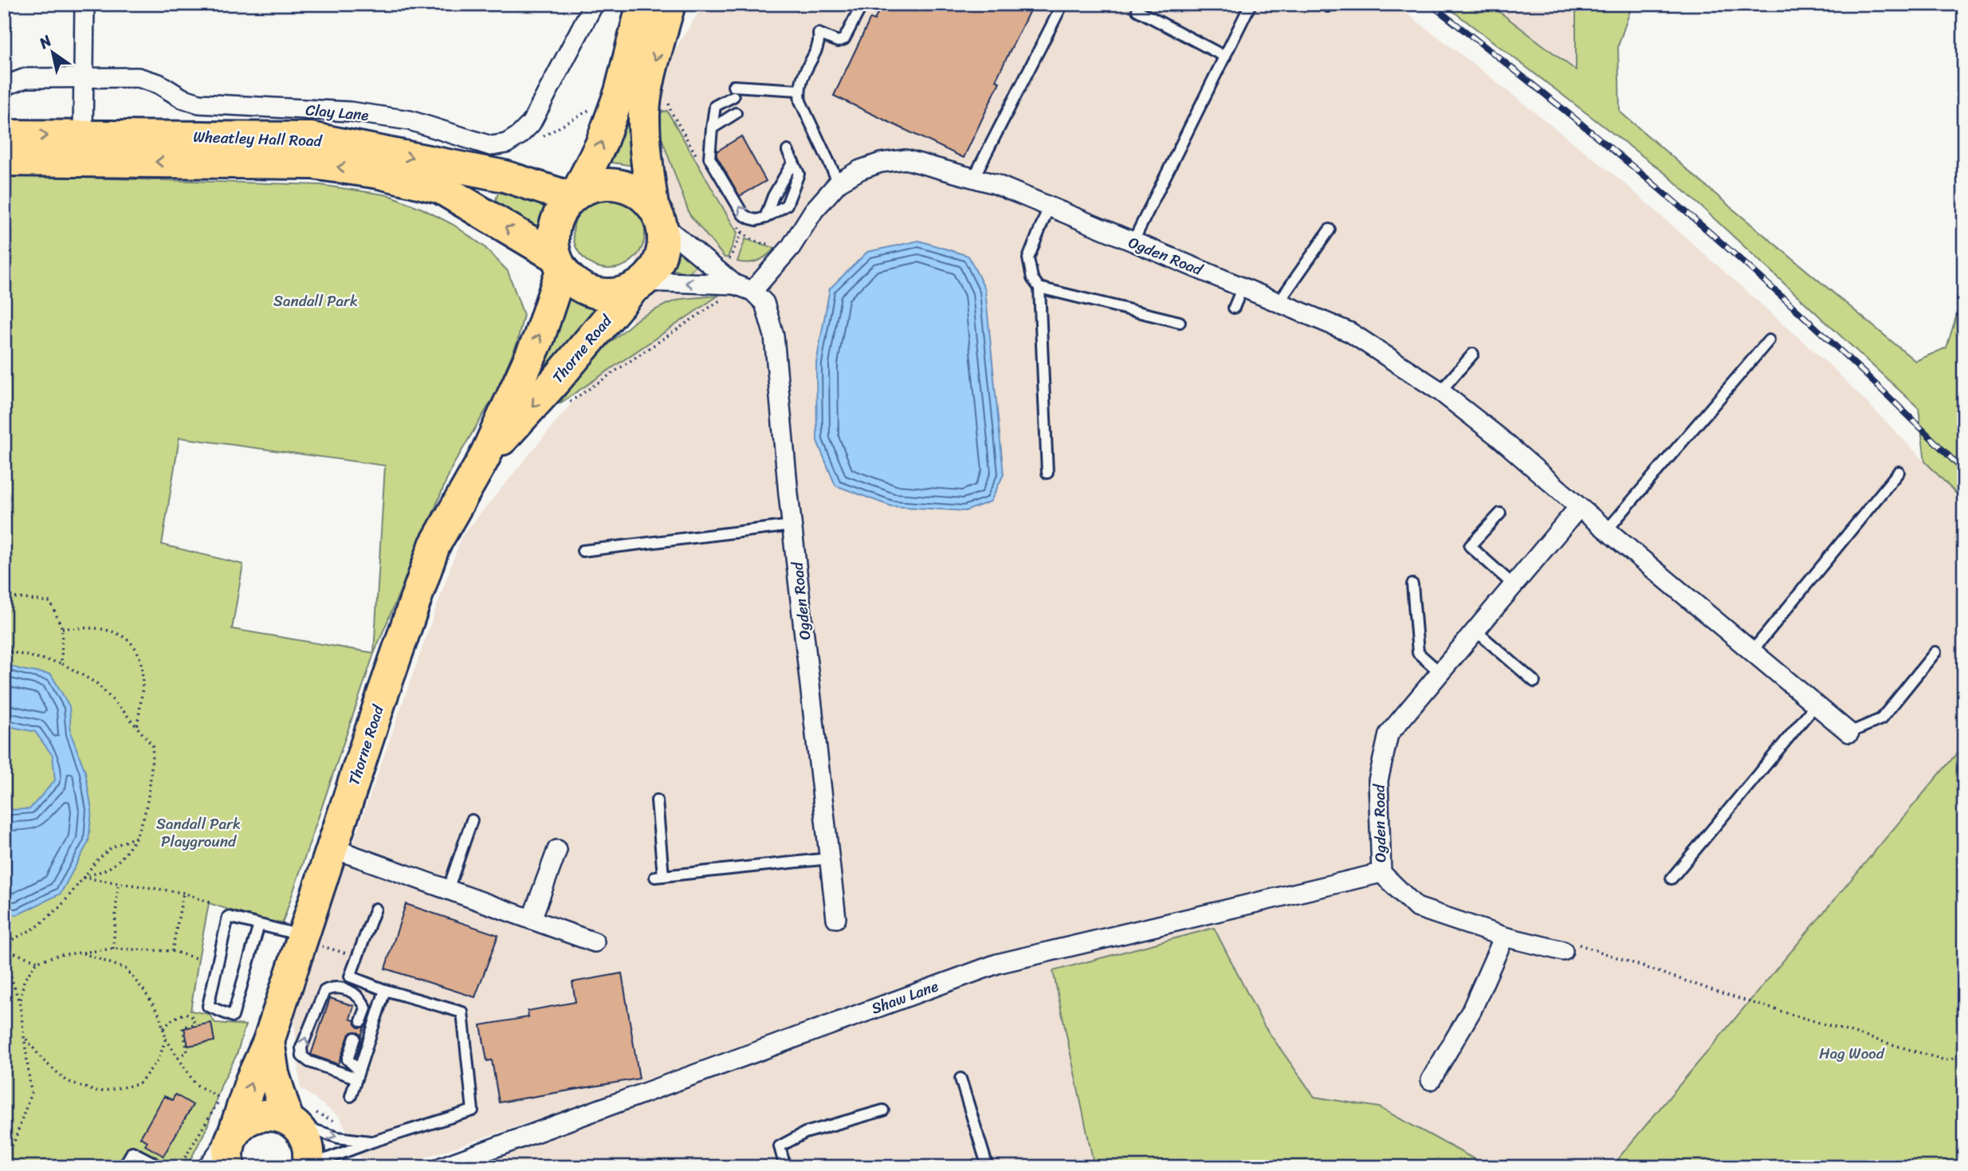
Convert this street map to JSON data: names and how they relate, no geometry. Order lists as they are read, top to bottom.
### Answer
{
  "streets": {
    "highway": ["Wheatley Hall Road", "Thorne Road"],
    "street": ["Clay Lane", "Ogden Road", "Shaw Lane"]
  },
  "crossings": [
    ["Wheatley Hall Road", "Ogden Road"],
    ["Wheatley Hall Road", "Thorne Road"],
    ["Ogden Road", "Thorne Road"],
    ["Ogden Road", "Shaw Lane"]
  ],
  "parks": ["Sandall Park", "Sandall Park Playground", "Hag Wood"],
  "north": "top left"
}
